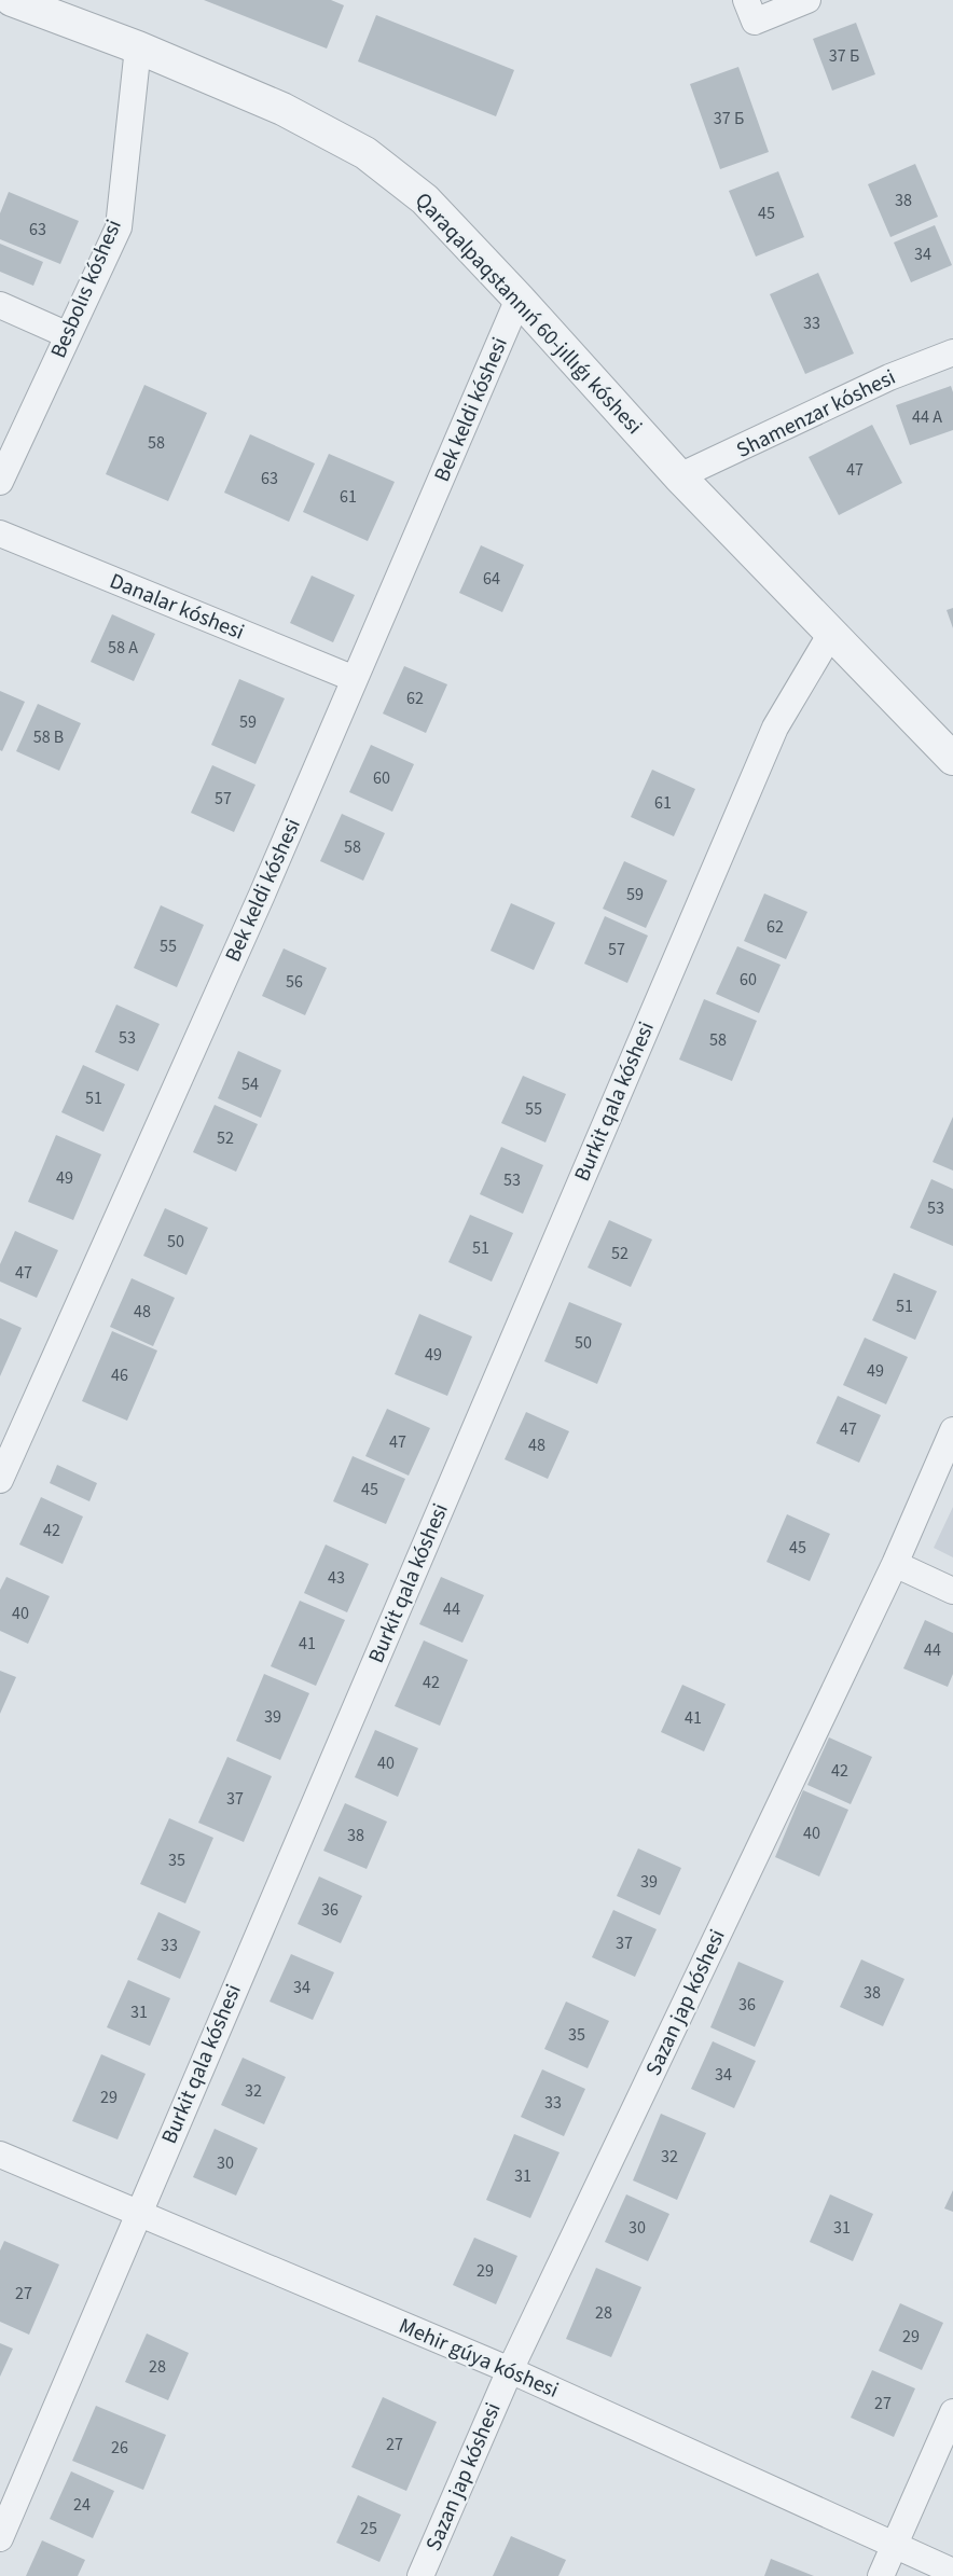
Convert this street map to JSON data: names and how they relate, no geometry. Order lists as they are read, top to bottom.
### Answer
{
  "streets": {
    "street": [
      "Besbolıs kóshesi",
      "Qaraqalpaqstannıń 60-jıllıǵı kóshesi",
      "Bek keldi kóshesi",
      "Shamenzar kóshesi",
      "Danalar kóshesi",
      "Burkit qala kóshesi",
      "Sazan jap kóshesi",
      "Mehir gúyа kóshesi"
    ]
  },
  "crossings": [
    ["Besbolıs kóshesi", "Qaraqalpaqstannıń 60-jıllıǵı kóshesi"],
    ["Qaraqalpaqstannıń 60-jıllıǵı kóshesi", "Bek keldi kóshesi"],
    ["Qaraqalpaqstannıń 60-jıllıǵı kóshesi", "Shamenzar kóshesi"],
    ["Qaraqalpaqstannıń 60-jıllıǵı kóshesi", "Burkit qala kóshesi"],
    ["Bek keldi kóshesi", "Danalar kóshesi"],
    ["Burkit qala kóshesi", "Mehir gúyа kóshesi"],
    ["Sazan jap kóshesi", "Mehir gúyа kóshesi"]
  ],
  "house_numbers": [
    "37 Б",
    "37 Б",
    "38",
    "45",
    "63",
    "34",
    "33",
    "44 А",
    "58",
    "47",
    "63",
    "61",
    "64",
    "58 А",
    "62",
    "59",
    "58 В",
    "60",
    "57",
    "61",
    "58",
    "59",
    "62",
    "55",
    "57",
    "60",
    "56",
    "53",
    "58",
    "54",
    "51",
    "55",
    "52",
    "49",
    "53",
    "53",
    "50",
    "51",
    "52",
    "47",
    "51",
    "48",
    "50",
    "49",
    "49",
    "46",
    "47",
    "47",
    "48",
    "45",
    "42",
    "45",
    "43",
    "44",
    "40",
    "41",
    "44",
    "42",
    "39",
    "41",
    "40",
    "42",
    "37",
    "40",
    "38",
    "35",
    "39",
    "36",
    "37",
    "33",
    "34",
    "38",
    "36",
    "31",
    "35",
    "34",
    "32",
    "29",
    "33",
    "32",
    "30",
    "31",
    "30",
    "31",
    "29",
    "27",
    "28",
    "29",
    "28",
    "27",
    "27",
    "26",
    "24",
    "25"
  ]
}
